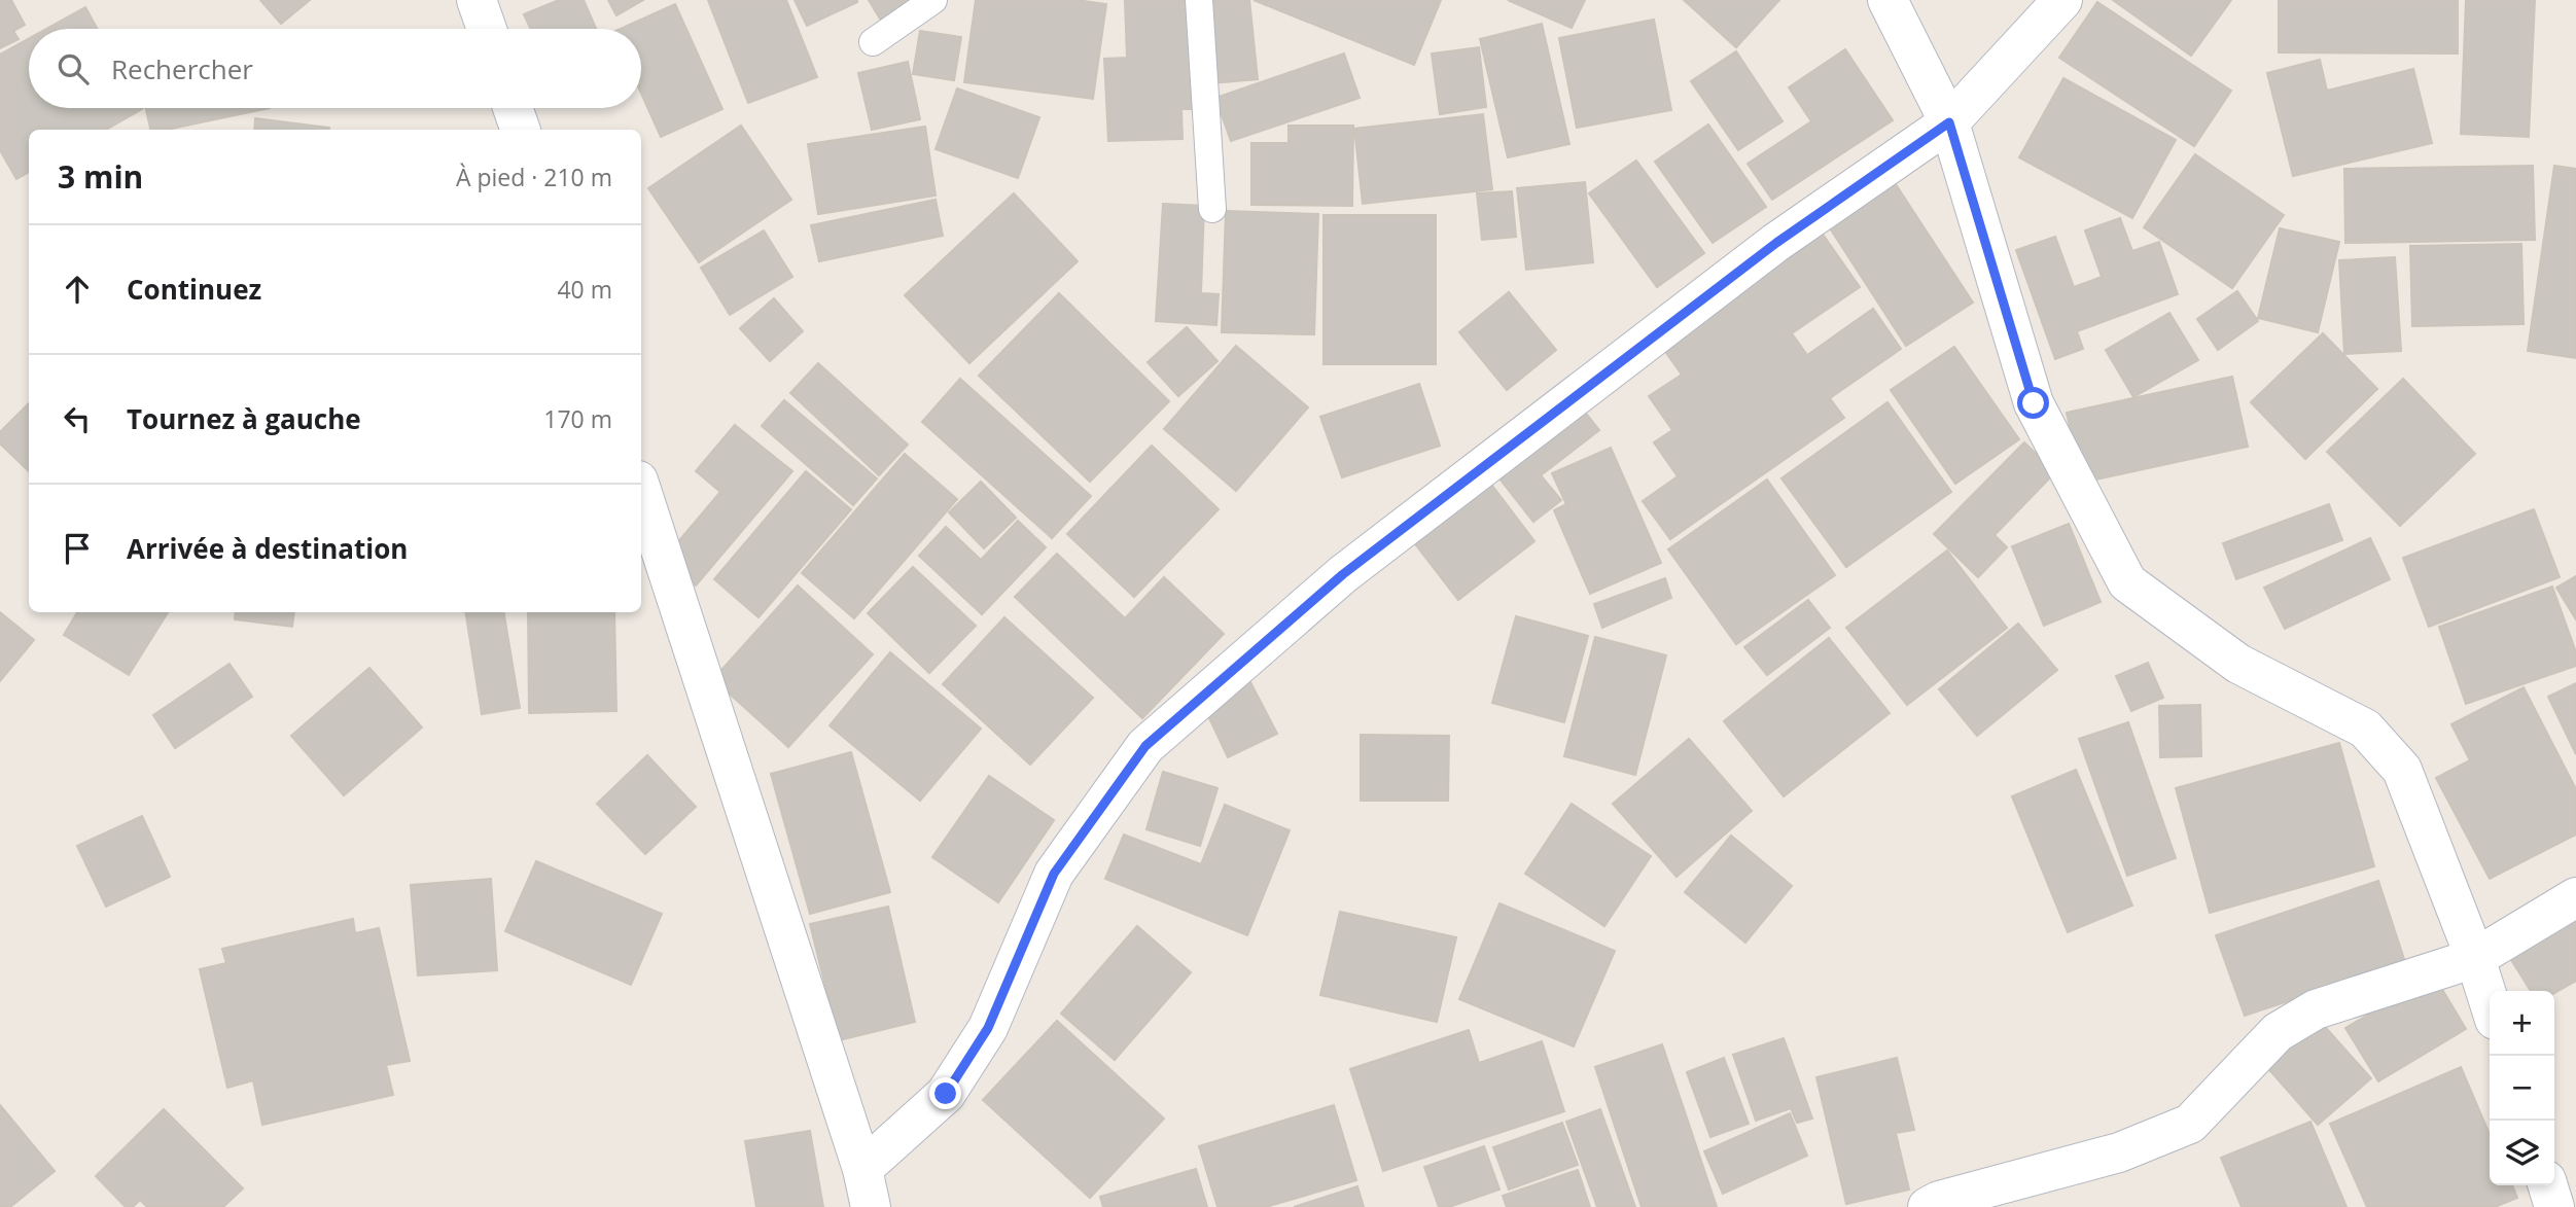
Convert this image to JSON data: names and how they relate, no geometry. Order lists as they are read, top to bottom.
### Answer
{
  "page": {
    "search": "Rechercher",
    "heading": ["3 min", "À pied · 210 m"],
    "list": [
      ["Continuez", "40 m"],
      ["Tournez à gauche", "170 m"],
      "Arrivée à destination"
    ],
    "map_buttons": ["+", "−"]
  }
}
